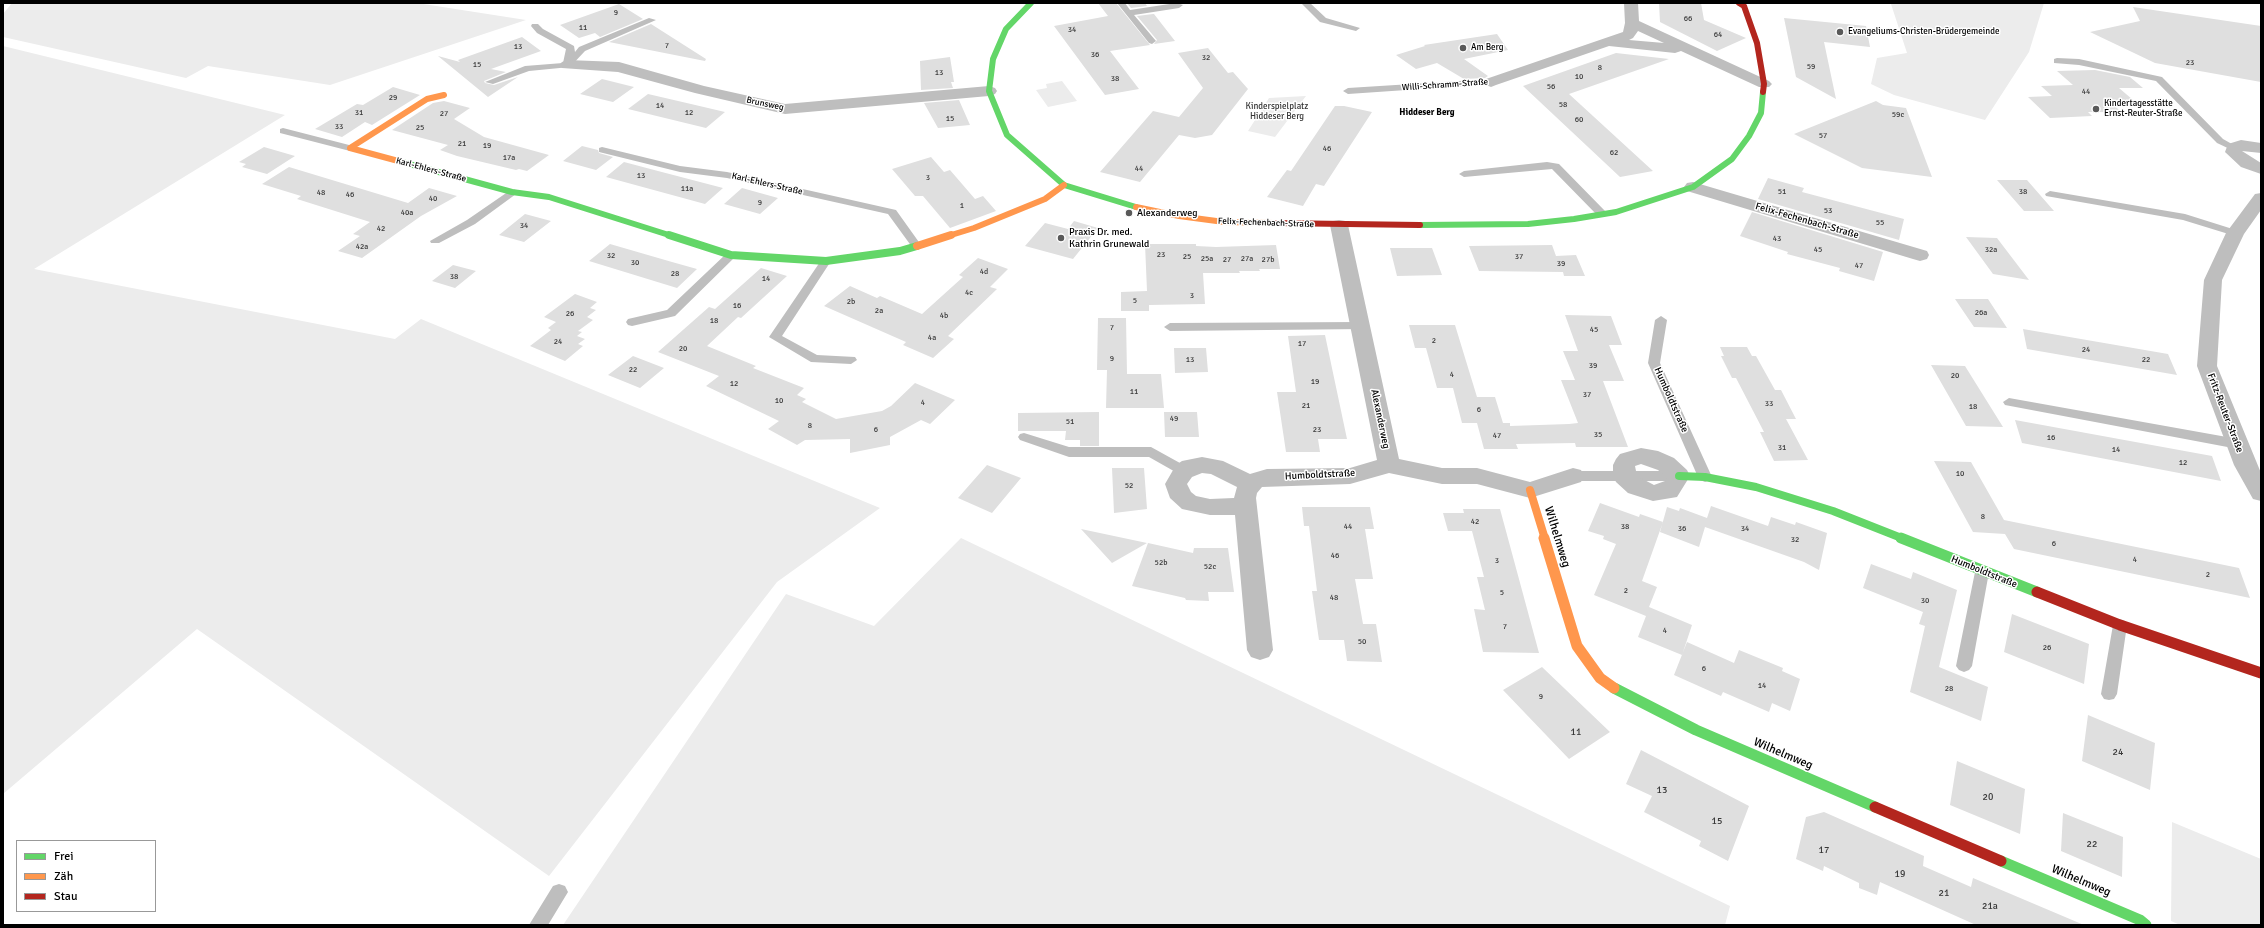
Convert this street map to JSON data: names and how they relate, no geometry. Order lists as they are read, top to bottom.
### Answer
{
  "streets": {
    "street": [
      "Willi-Schramm-Straße",
      "Brunsweg",
      "Karl-Ehlers-Straße",
      "Felix-Fechenbach-Straße",
      "Humboldtstraße",
      "Fritz-Reuter-Straße",
      "Alexanderweg",
      "Wilhelmweg"
    ]
  },
  "crossings": [
    ["Willi-Schramm-Straße", "Felix-Fechenbach-Straße"],
    ["Brunsweg", "Felix-Fechenbach-Straße"],
    ["Karl-Ehlers-Straße", "Felix-Fechenbach-Straße"],
    ["Felix-Fechenbach-Straße", "Alexanderweg"],
    ["Humboldtstraße", "Alexanderweg"],
    ["Humboldtstraße", "Wilhelmweg"]
  ],
  "districts": ["Hiddeser Berg"],
  "parks": ["Kinderspielplatz Hiddeser Berg"],
  "places": [
    "Evangeliums-Christen-Brüdergemeinde",
    "Am Berg",
    "Kindertagesstätte Ernst-Reuter-Straße",
    "Alexanderweg",
    "Praxis Dr. med. Kathrin Grunewald"
  ],
  "house_numbers": [
    "9",
    "66",
    "11",
    "34",
    "64",
    "7",
    "13",
    "36",
    "32",
    "23",
    "15",
    "59",
    "8",
    "13",
    "10",
    "38",
    "56",
    "44",
    "29",
    "58",
    "14",
    "31",
    "12",
    "27",
    "59c",
    "15",
    "60",
    "33",
    "25",
    "57",
    "21",
    "19",
    "46",
    "62",
    "17a",
    "44",
    "13",
    "3",
    "11a",
    "51",
    "38",
    "48",
    "46",
    "40",
    "9",
    "1",
    "53",
    "40a",
    "55",
    "34",
    "42",
    "43",
    "42a",
    "45",
    "32a",
    "23",
    "32",
    "25",
    "37",
    "25a",
    "27a",
    "27",
    "27b",
    "30",
    "39",
    "47",
    "4d",
    "28",
    "38",
    "14",
    "4c",
    "3",
    "5",
    "2b",
    "16",
    "2a",
    "26a",
    "26",
    "4b",
    "18",
    "7",
    "45",
    "4a",
    "2",
    "24",
    "17",
    "20",
    "24",
    "9",
    "13",
    "22",
    "39",
    "22",
    "4",
    "20",
    "19",
    "12",
    "11",
    "37",
    "10",
    "4",
    "33",
    "21",
    "18",
    "6",
    "49",
    "51",
    "8",
    "6",
    "23",
    "35",
    "47",
    "16",
    "31",
    "14",
    "12",
    "10",
    "52",
    "8",
    "42",
    "44",
    "38",
    "36",
    "34",
    "32",
    "6",
    "46",
    "4",
    "3",
    "52b",
    "52c",
    "2",
    "2",
    "5",
    "48",
    "30",
    "7",
    "4",
    "50",
    "26",
    "6",
    "14",
    "28",
    "9",
    "11",
    "24",
    "13",
    "20",
    "15",
    "22",
    "17",
    "19",
    "21",
    "21a"
  ],
  "legend": ["Frei", "Zäh", "Stau"]
}
